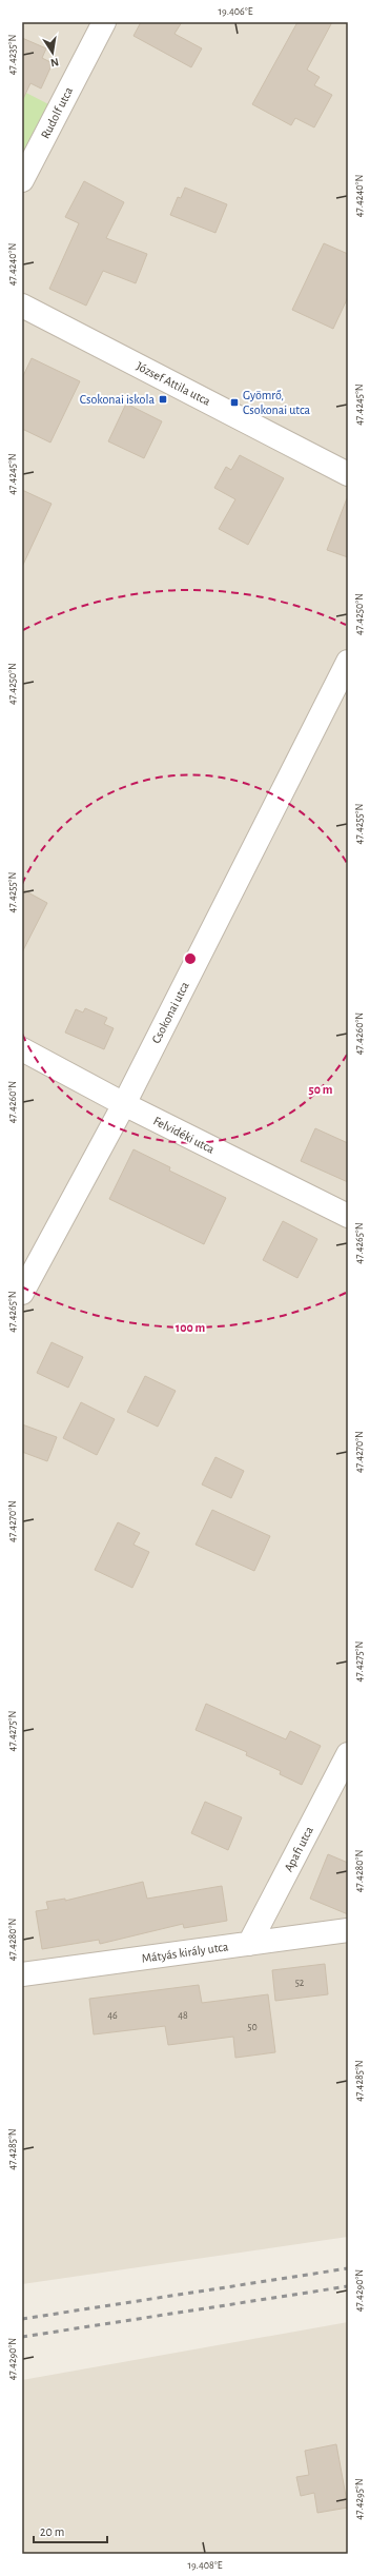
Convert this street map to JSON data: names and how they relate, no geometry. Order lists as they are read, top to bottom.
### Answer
{
  "streets": {
    "street": [
      "Rudolf utca",
      "József Attila utca",
      "Csokonai utca",
      "Felvidéki utca",
      "Apafi utca",
      "Mátyás király utca"
    ]
  },
  "crossings": [
    ["Csokonai utca", "Felvidéki utca"],
    ["Apafi utca", "Mátyás király utca"]
  ],
  "places": {
    "transit": ["Csokonai iskola", "Gyömrő, Csokonai utca"]
  },
  "house_numbers": [
    "52",
    "46",
    "48",
    "50"
  ],
  "scale_bar": "20 m",
  "north": "bottom",
  "coordinates": [
    "19.406°E",
    "47.4235°N",
    "47.4240°N",
    "47.4245°N",
    "47.4250°N",
    "47.4255°N",
    "47.4260°N",
    "47.4265°N",
    "47.4270°N",
    "47.4275°N",
    "47.4280°N",
    "47.4285°N",
    "47.4290°N",
    "47.4295°N",
    "19.408°E"
  ],
  "rings": ["50 m", "100 m"]
}
